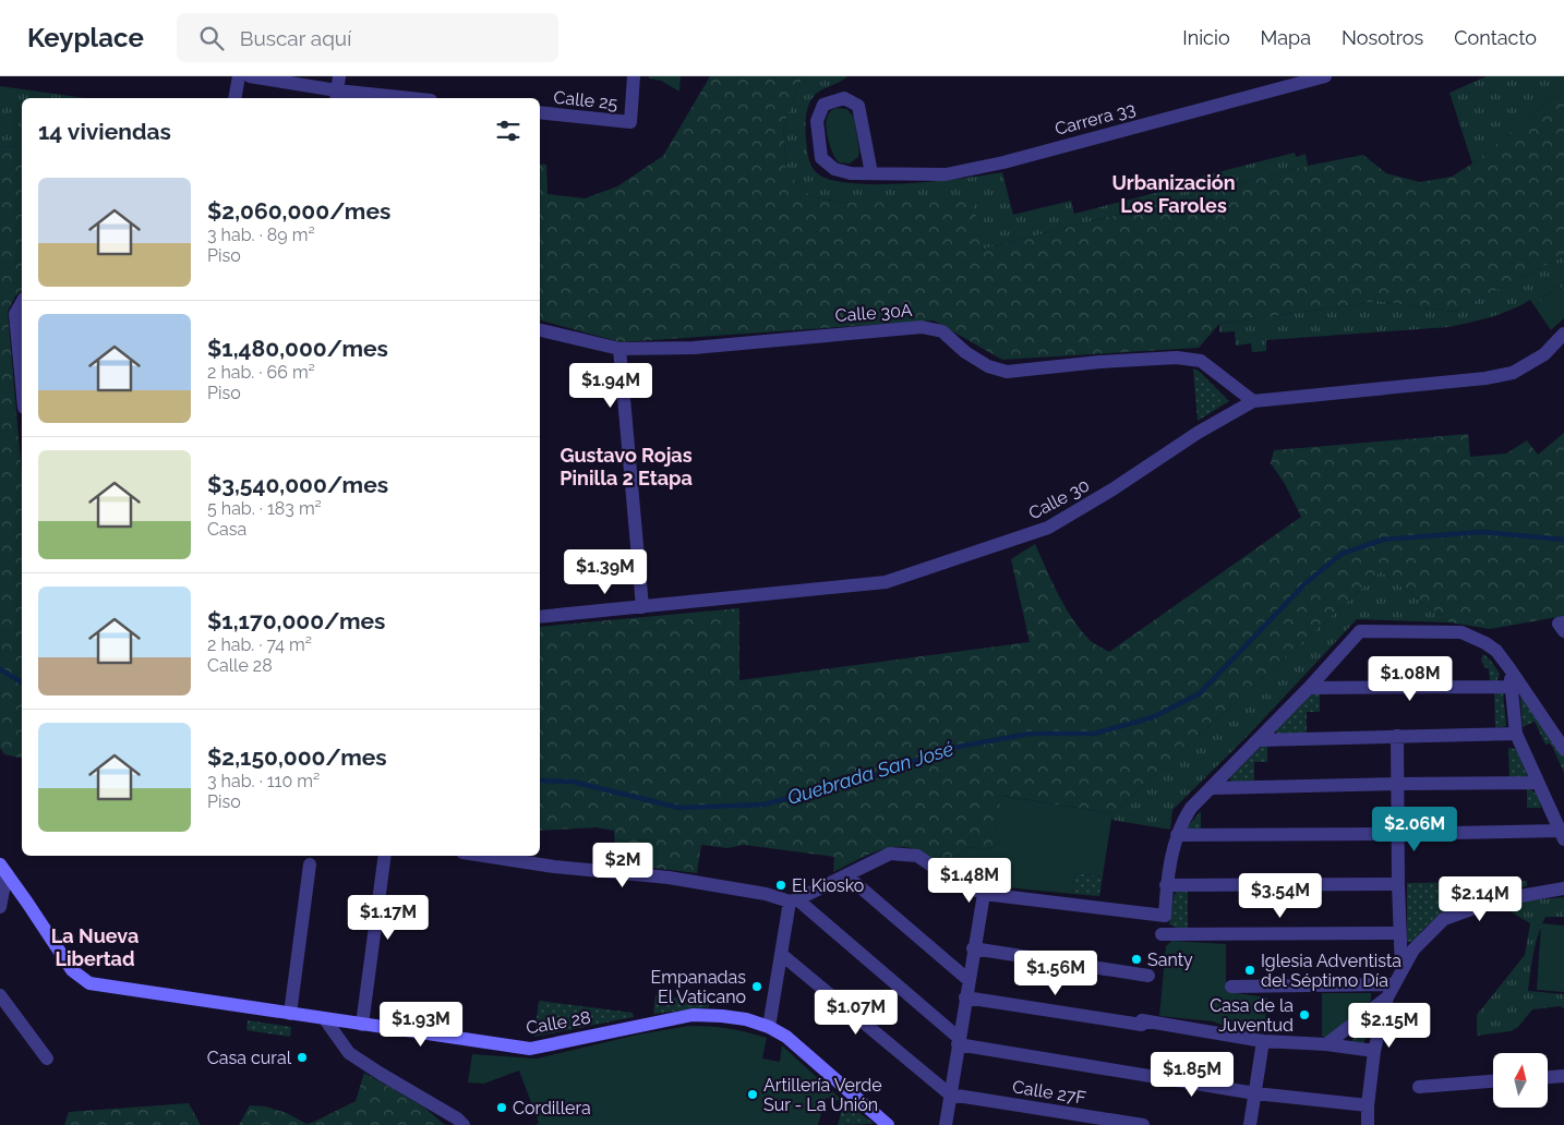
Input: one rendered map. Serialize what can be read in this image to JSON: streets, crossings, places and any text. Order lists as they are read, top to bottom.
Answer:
{
  "streets": {
    "street": [
      "Calle 25",
      "Carrera 33",
      "Calle 30A",
      "Calle 30",
      "Calle 28",
      "Calle 27F"
    ]
  },
  "crossings": [
    ["Calle 30A", "Calle 30"]
  ],
  "districts": ["Urbanización Los Faroles", "Gustavo Rojas Pinilla 2 Etapa", "La Nueva Libertad"],
  "water": ["Quebrada San José"],
  "places": [
    "El Kiosko",
    "Santy",
    "Iglesia Adventista del Séptimo Día",
    "Empanadas El Vaticano",
    "Casa de la Juventud",
    "Casa cural",
    "Artillería Verde Sur - La Unión",
    "Cordillera"
  ],
  "north": "top",
  "page": {
    "header": "Keyplace",
    "search": "Buscar aquí",
    "nav": [
      "Inicio",
      "Mapa",
      "Nosotros",
      "Contacto"
    ],
    "heading": "14 viviendas",
    "list": [
      {
        "name": "$2,060,000/mes",
        "note": "3 hab. · 89 m² · Piso"
      },
      {
        "name": "$1,480,000/mes",
        "note": "2 hab. · 66 m² · Piso"
      },
      {
        "name": "$3,540,000/mes",
        "note": "5 hab. · 183 m² · Casa"
      },
      {
        "name": "$1,170,000/mes",
        "note": "2 hab. · 74 m² · Calle 28"
      },
      {
        "name": "$2,150,000/mes",
        "note": "3 hab. · 110 m² · Piso"
      }
    ],
    "price": [
      "$1.94M",
      "$1.39M",
      "$1.08M",
      "$2.06M",
      "$2M",
      "$1.48M",
      "$3.54M",
      "$2.14M",
      "$1.17M",
      "$1.56M",
      "$1.07M",
      "$1.93M",
      "$2.15M",
      "$1.85M"
    ]
  }
}
